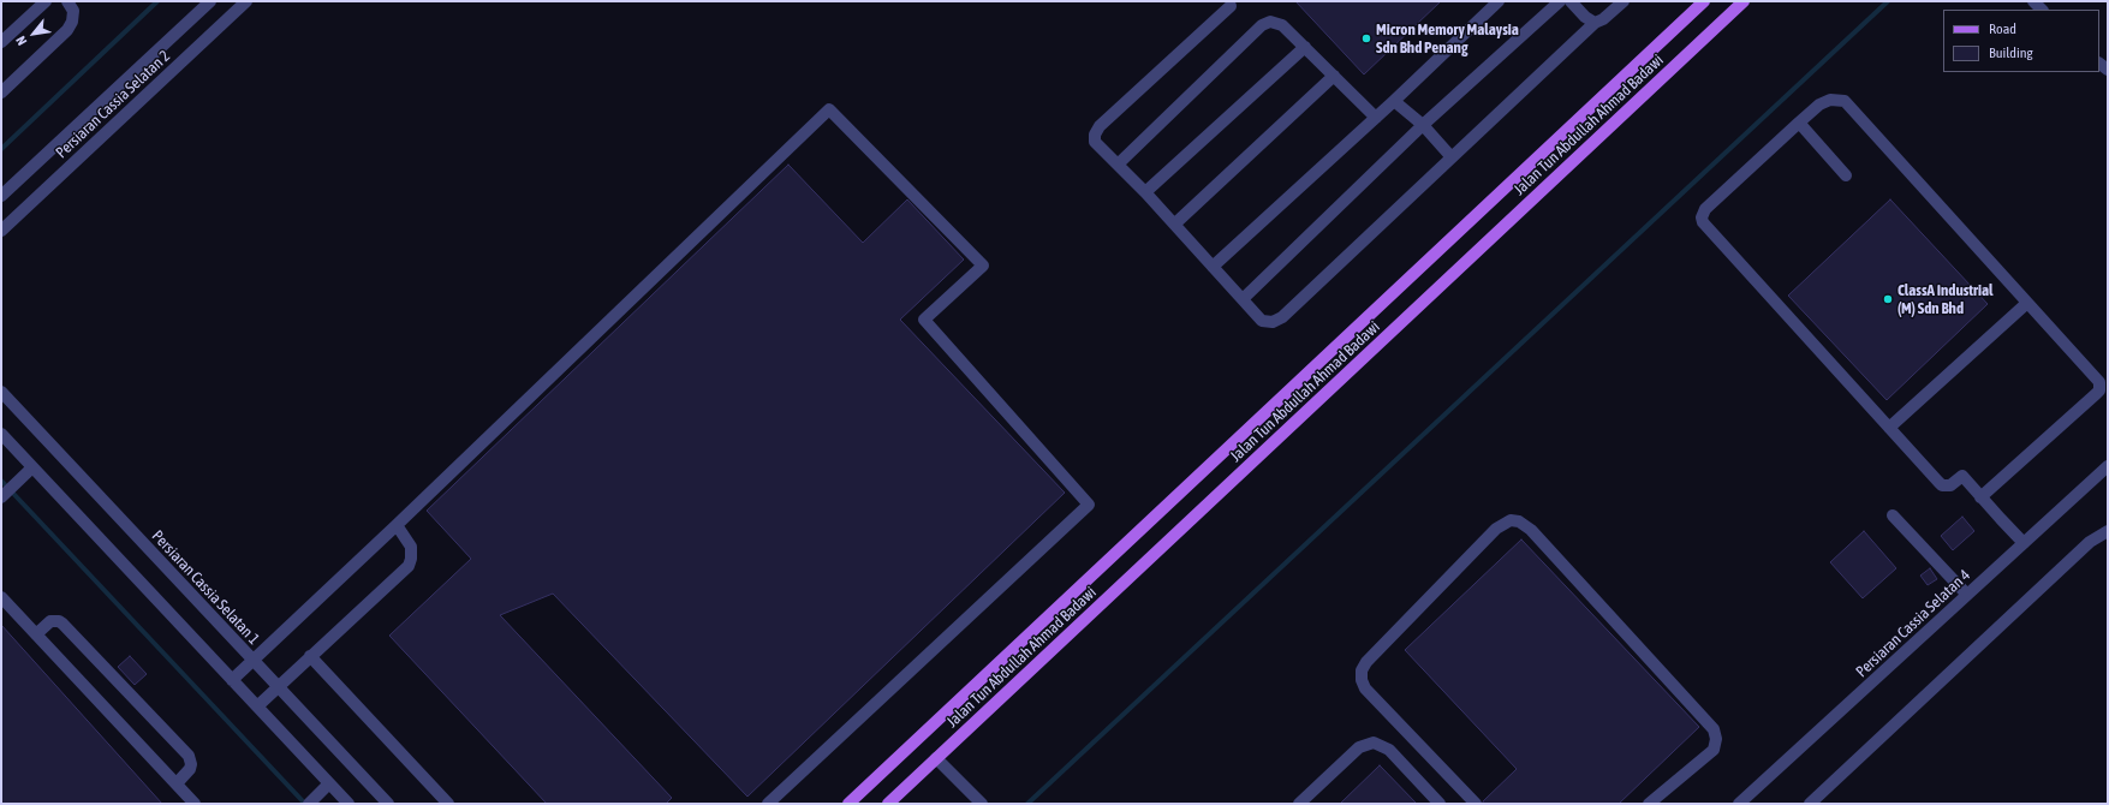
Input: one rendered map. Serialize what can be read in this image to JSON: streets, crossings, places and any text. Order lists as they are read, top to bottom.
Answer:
{
  "streets": {
    "main road": ["Jalan Tun Abdullah Ahmad Badawi"],
    "street": ["Persiaran Cassia Selatan 2", "Persiaran Cassia Selatan 1", "Persiaran Cassia Selatan 4"]
  },
  "places": ["Micron Memory Malaysia Sdn Bhd Penang", "ClassA Industrial (M) Sdn Bhd"],
  "legend": ["Road", "Building"],
  "north": "bottom left"
}
